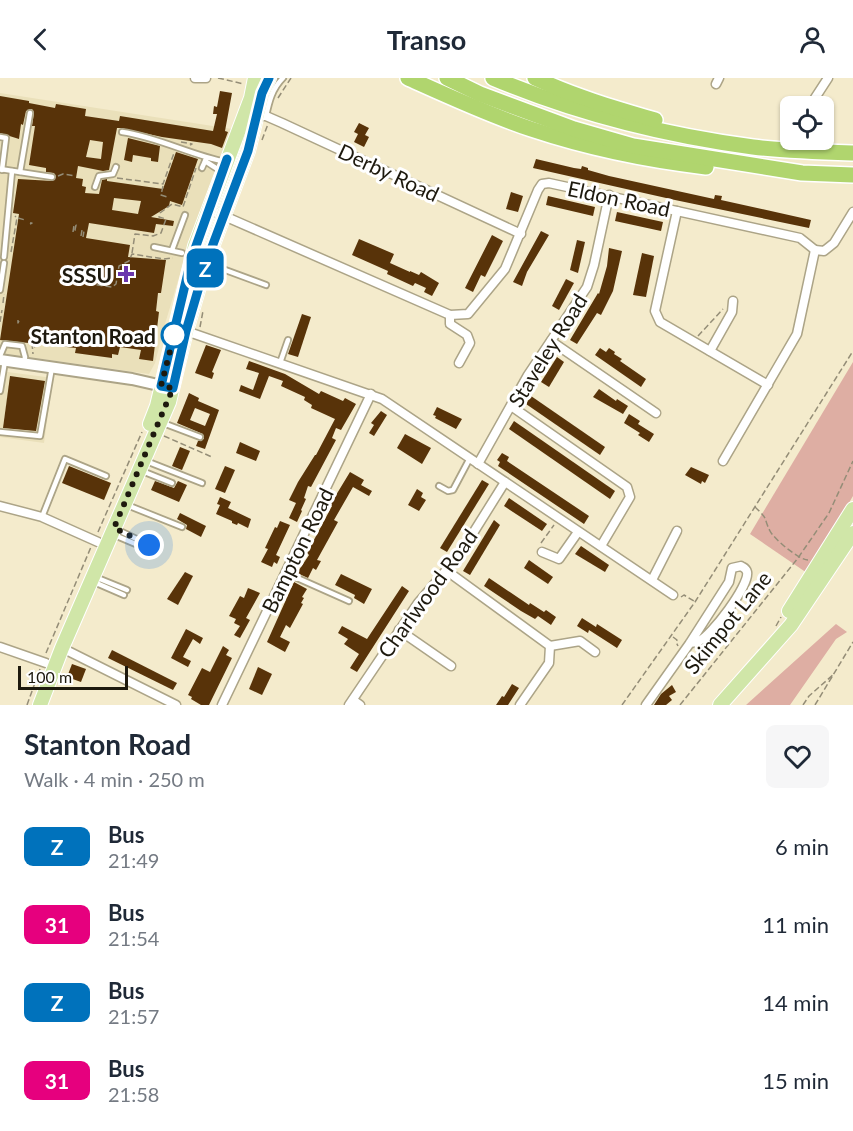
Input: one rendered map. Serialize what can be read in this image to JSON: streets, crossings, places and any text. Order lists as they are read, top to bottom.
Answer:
{
  "streets": {
    "street": [
      "Derby Road",
      "Eldon Road",
      "Staveley Road",
      "Bampton Road",
      "Charlwood Road"
    ],
    "path": ["Skimpot Lane"]
  },
  "crossings": [
    ["Derby Road", "Eldon Road"],
    ["Eldon Road", "Staveley Road"]
  ],
  "places": {
    "health": ["SSSU"],
    "other": ["Stanton Road"]
  },
  "lines": ["bus line Z"],
  "scale_bar": "100 m",
  "page": {
    "header": "Transo",
    "on_map": "Z",
    "scale": "100 m",
    "heading": ["Stanton Road", "Walk · 4 min · 250 m"],
    "list": [
      {
        "mark": "Z",
        "name": "Bus",
        "note": "21:49",
        "value": "6 min"
      },
      {
        "mark": "31",
        "name": "Bus",
        "note": "21:54",
        "value": "11 min"
      },
      {
        "mark": "Z",
        "name": "Bus",
        "note": "21:57",
        "value": "14 min"
      },
      {
        "mark": "31",
        "name": "Bus",
        "note": "21:58",
        "value": "15 min"
      }
    ]
  }
}
